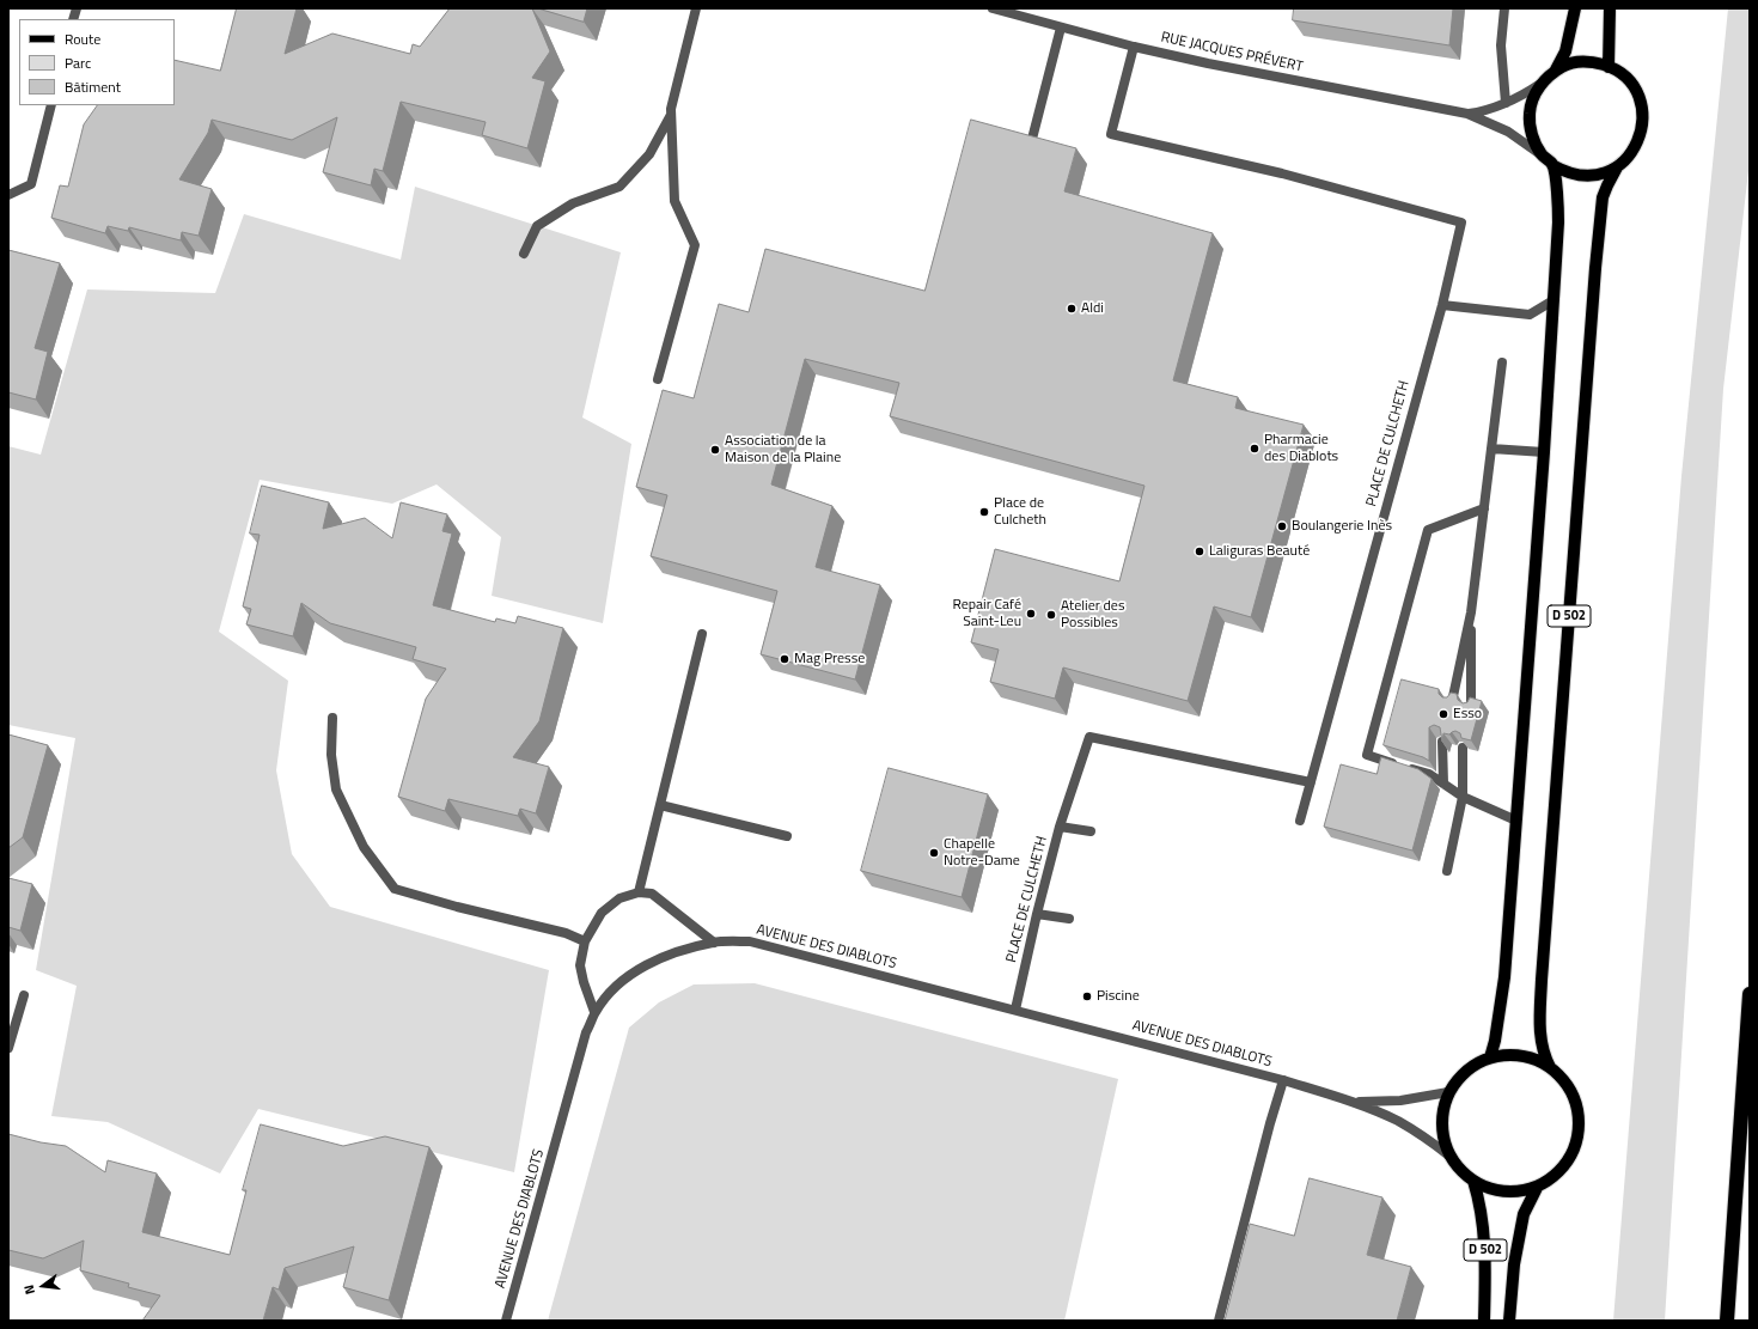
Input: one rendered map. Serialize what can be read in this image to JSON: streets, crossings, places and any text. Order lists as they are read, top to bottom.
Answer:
{
  "streets": {
    "main road": ["D 502"],
    "street": ["RUE JACQUES PRÉVERT", "PLACE DE CULCHETH", "AVENUE DES DIABLOTS"]
  },
  "crossings": [
    ["RUE JACQUES PRÉVERT", "PLACE DE CULCHETH"],
    ["RUE JACQUES PRÉVERT", "D 502"],
    ["PLACE DE CULCHETH", "AVENUE DES DIABLOTS"],
    ["D 502", "AVENUE DES DIABLOTS"]
  ],
  "places": [
    "Aldi",
    "Pharmacie des Diablots",
    "Association de la Maison de la Plaine",
    "Place de Culcheth",
    "Boulangerie Inès",
    "Laliguras Beauté",
    "Repair Café Saint-Leu",
    "Atelier des Possibles",
    "Mag Presse",
    "Esso",
    "Chapelle Notre-Dame",
    "Piscine"
  ],
  "legend": ["Route", "Parc", "Bâtiment"],
  "north": "left"
}
